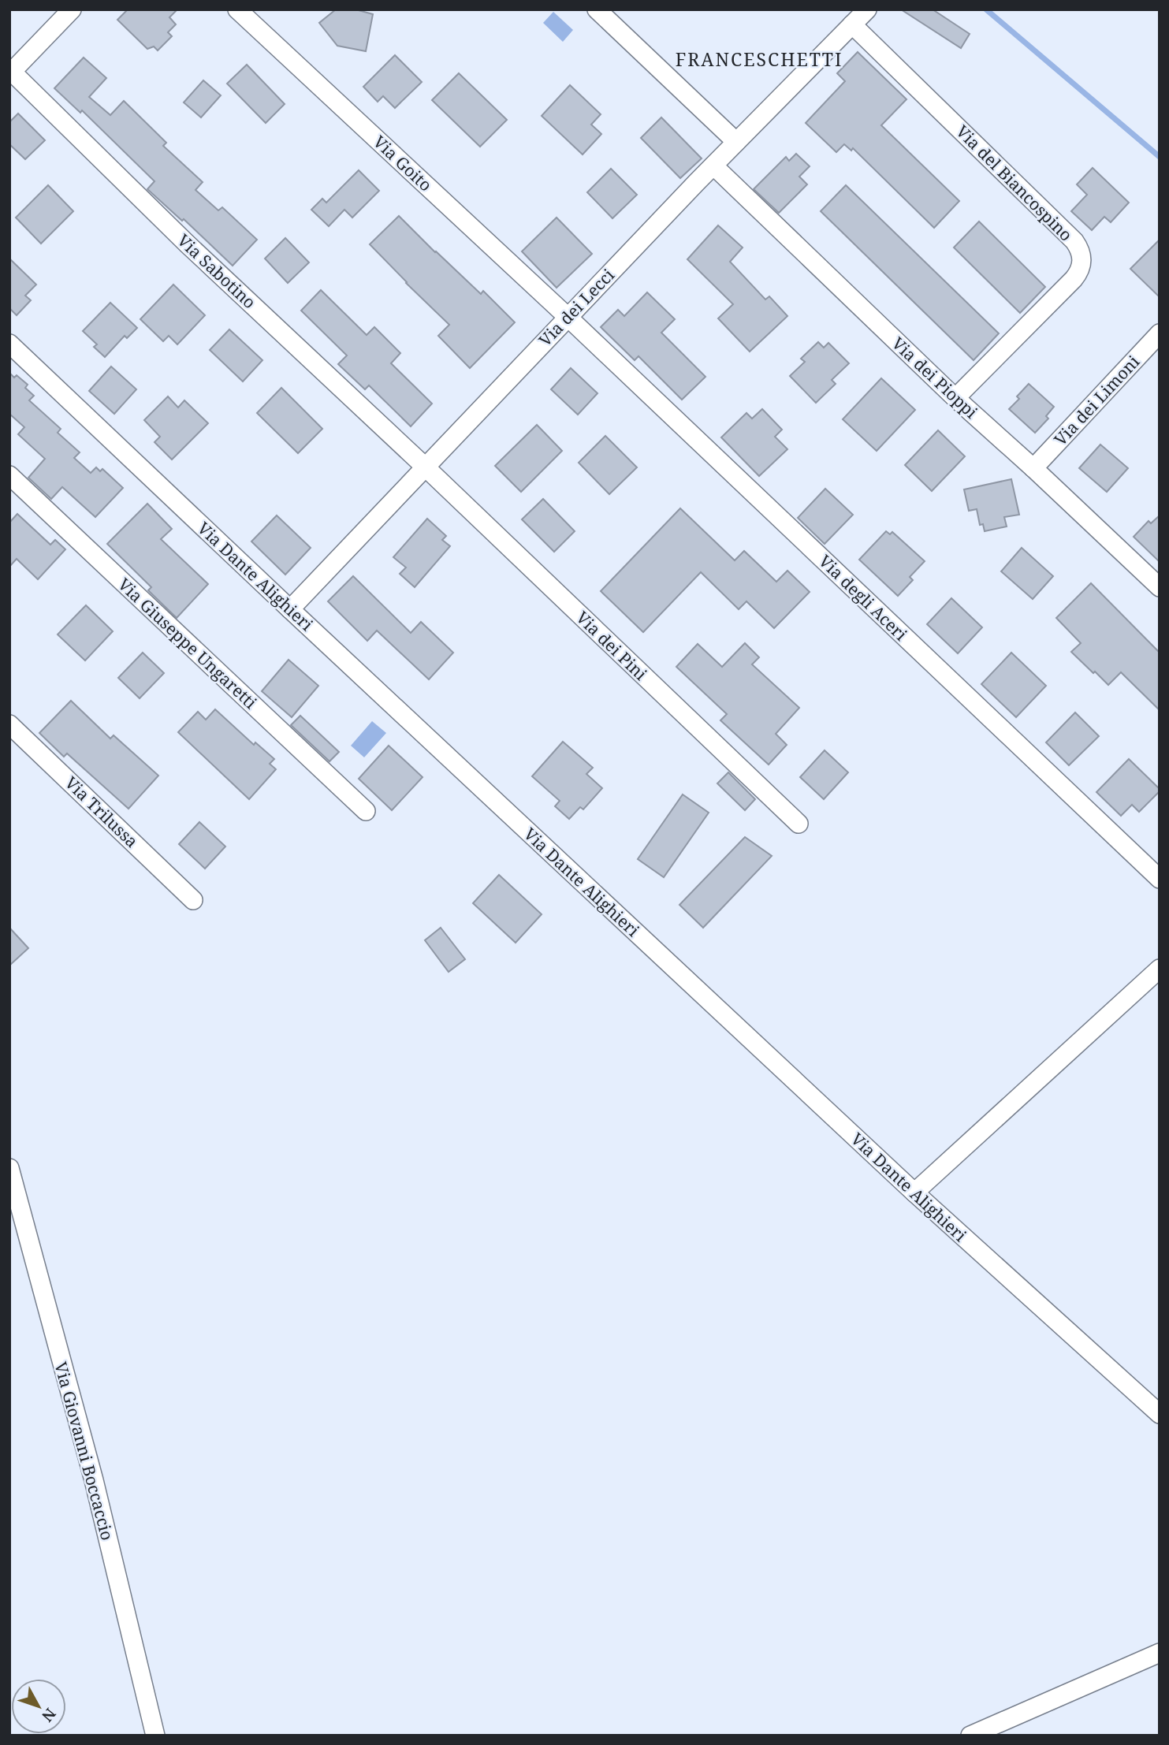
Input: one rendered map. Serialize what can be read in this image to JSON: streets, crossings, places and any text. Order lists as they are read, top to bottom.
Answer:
{
  "streets": {
    "street": [
      "Via Goito",
      "Via del Biancospino",
      "Via Sabotino",
      "Via dei Lecci",
      "Via dei Pioppi",
      "Via dei Limoni",
      "Via Dante Alighieri",
      "Via degli Aceri",
      "Via Giuseppe Ungaretti",
      "Via dei Pini",
      "Via Trilussa",
      "Via Giovanni Boccaccio"
    ]
  },
  "crossings": [
    ["Via Goito", "Via dei Lecci"],
    ["Via Goito", "Via degli Aceri"],
    ["Via del Biancospino", "Via dei Lecci"],
    ["Via del Biancospino", "Via dei Pioppi"],
    ["Via Sabotino", "Via dei Lecci"],
    ["Via Sabotino", "Via dei Pini"],
    ["Via dei Lecci", "Via dei Pioppi"],
    ["Via dei Lecci", "Via Dante Alighieri"],
    ["Via dei Lecci", "Via degli Aceri"],
    ["Via dei Lecci", "Via dei Pini"],
    ["Via dei Pioppi", "Via dei Limoni"]
  ],
  "districts": ["FRANCESCHETTI"],
  "north": "bottom right"
}
